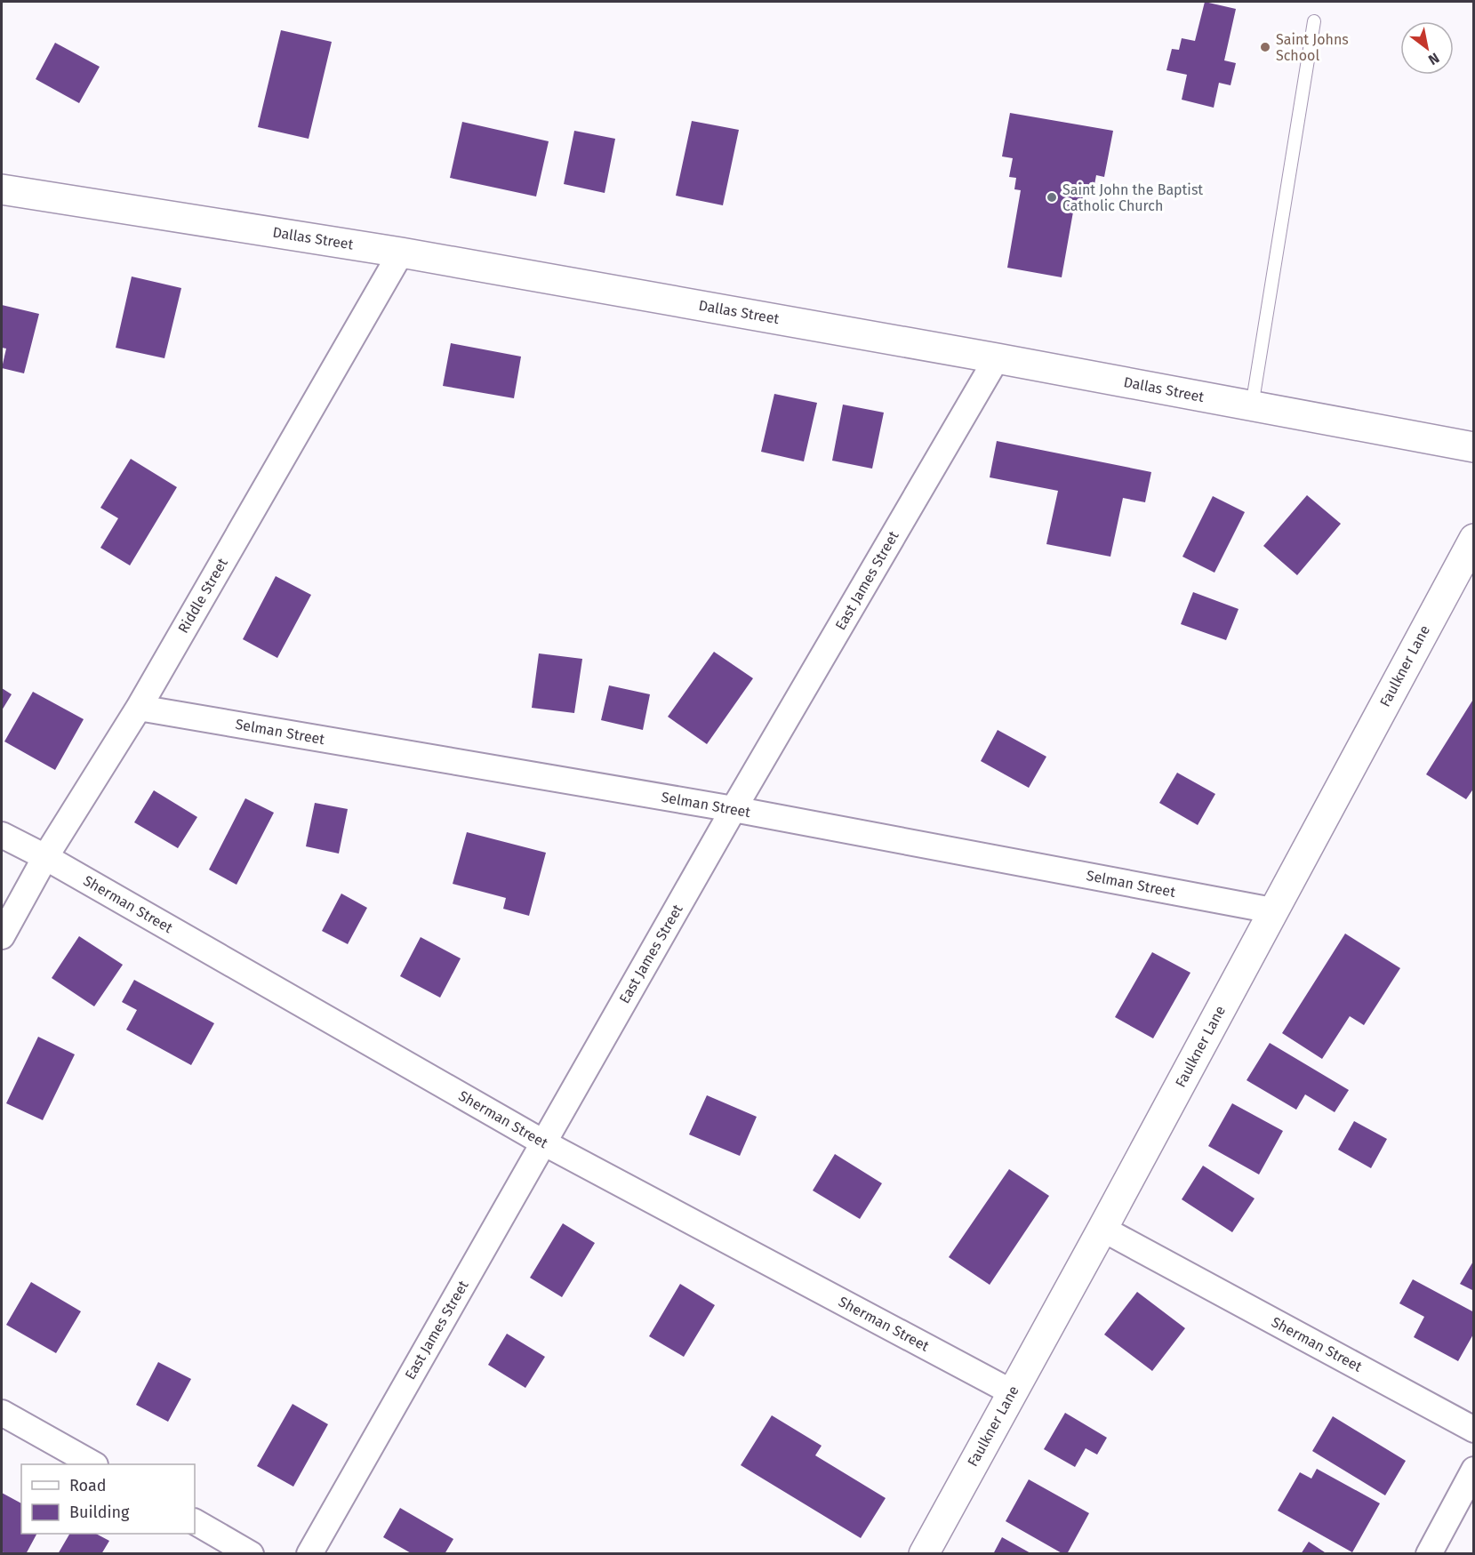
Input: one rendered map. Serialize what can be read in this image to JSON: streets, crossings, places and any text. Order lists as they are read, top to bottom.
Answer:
{
  "streets": {
    "street": [
      "Dallas Street",
      "East James Street",
      "Riddle Street",
      "Faulkner Lane",
      "Selman Street",
      "Sherman Street"
    ]
  },
  "crossings": [
    ["Dallas Street", "East James Street"],
    ["Dallas Street", "Riddle Street"],
    ["East James Street", "Selman Street"],
    ["East James Street", "Sherman Street"],
    ["Riddle Street", "Selman Street"],
    ["Riddle Street", "Sherman Street"],
    ["Faulkner Lane", "Selman Street"],
    ["Faulkner Lane", "Sherman Street"]
  ],
  "places": ["Saint Johns School", "Saint John the Baptist Catholic Church"],
  "legend": ["Road", "Building"],
  "north": "bottom right"
}
